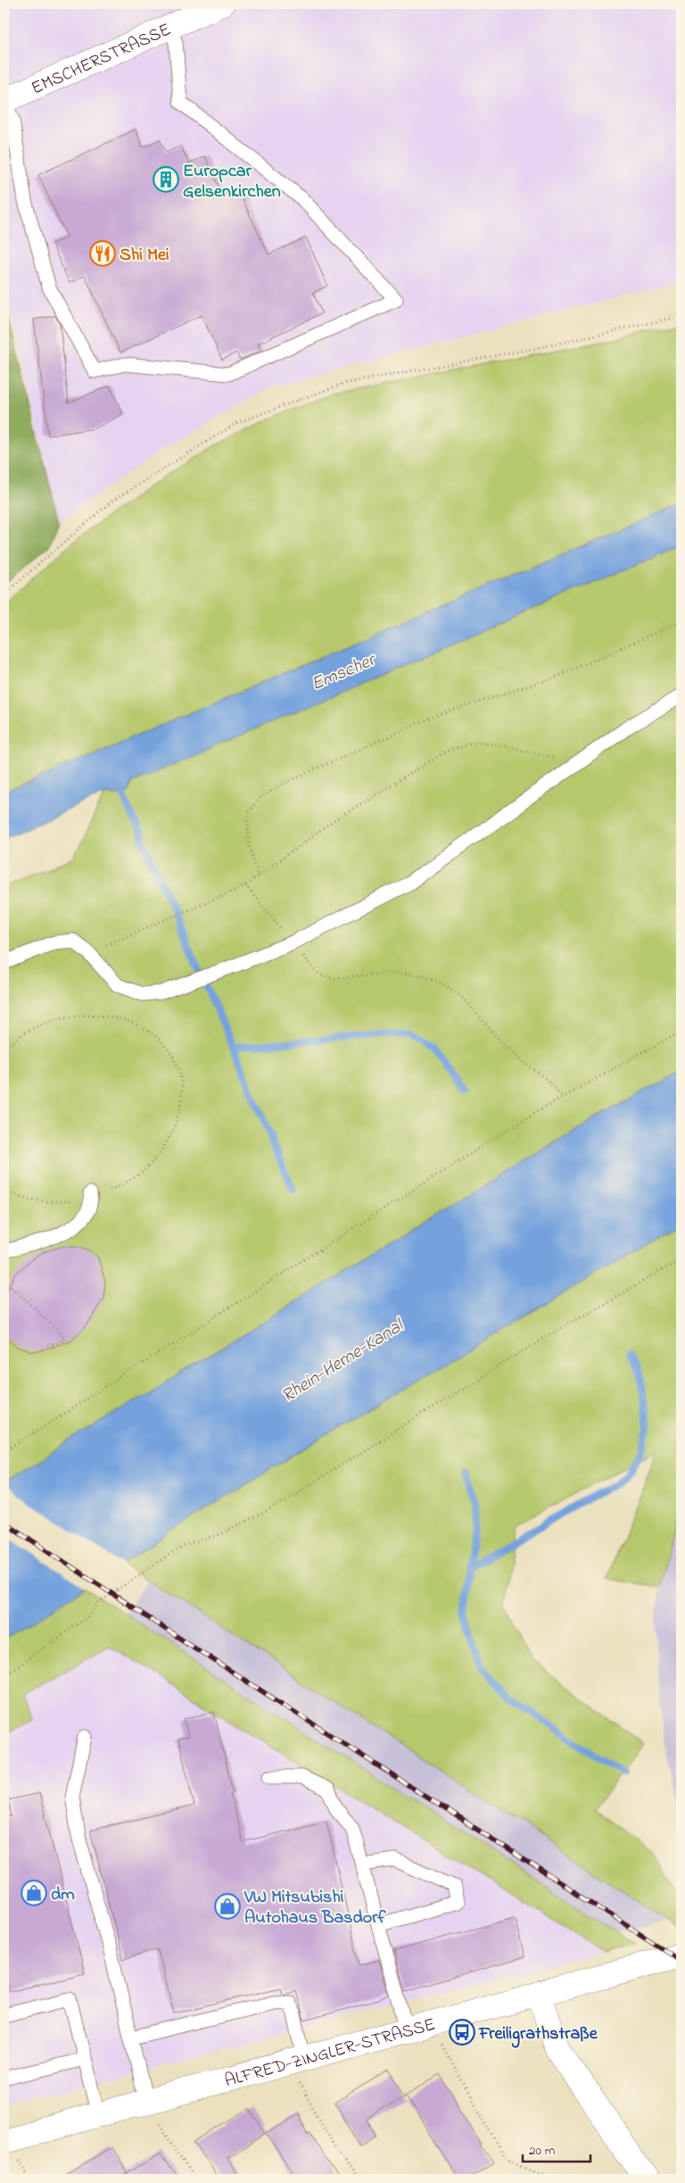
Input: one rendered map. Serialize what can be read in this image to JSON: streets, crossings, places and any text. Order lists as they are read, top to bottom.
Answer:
{
  "streets": {
    "street": ["EMSCHERSTRASSE", "ALFRED-ZINGLER-STRASSE"]
  },
  "water": ["Emscher", "Rhein-Herne-Kanal"],
  "places": {
    "building": ["Europcar Gelsenkirchen"],
    "restaurant": ["Shi Mei"],
    "shop": ["dm", "VW Mitsubishi Autohaus Basdorf"],
    "bus stop": ["Freiligrathstraße"]
  },
  "scale_bar": "20 m"
}
